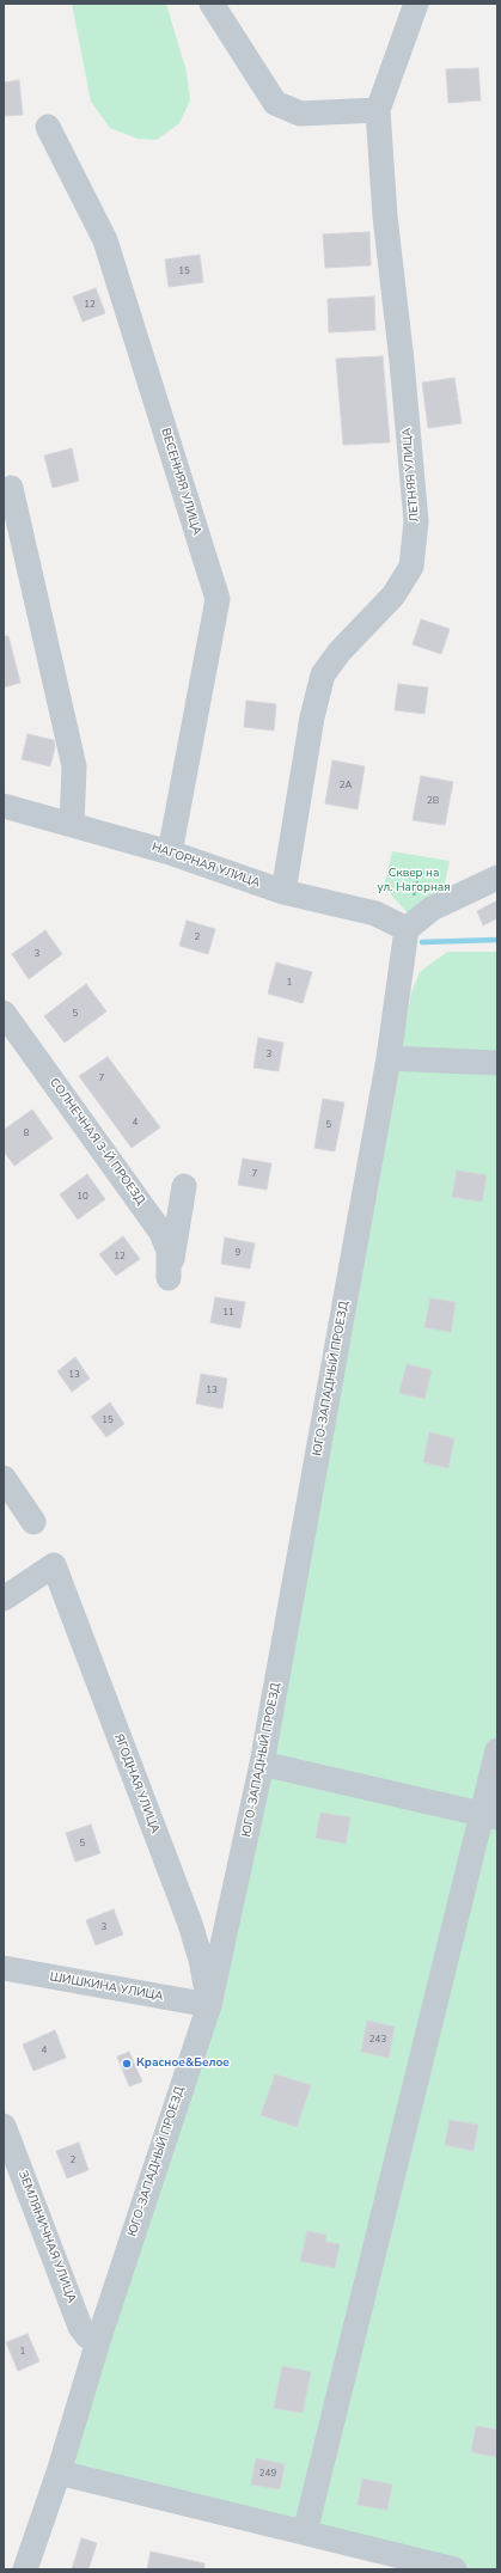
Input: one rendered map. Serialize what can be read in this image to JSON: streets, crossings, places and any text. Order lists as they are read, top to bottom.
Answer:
{
  "streets": {
    "street": [
      "ЛЕТНЯЯ УЛИЦА",
      "ВЕСЕННЯЯ УЛИЦА",
      "НАГОРНАЯ УЛИЦА",
      "СОЛНЕЧНАЯ 3-Й ПРОЕЗД",
      "ЮГО-ЗАПАДНЫЙ ПРОЕЗД",
      "ЯГОДНАЯ УЛИЦА",
      "ШИШКИНА УЛИЦА",
      "ЗЕМЛЯНИЧНАЯ УЛИЦА"
    ]
  },
  "crossings": [
    ["ЛЕТНЯЯ УЛИЦА", "НАГОРНАЯ УЛИЦА"],
    ["ВЕСЕННЯЯ УЛИЦА", "НАГОРНАЯ УЛИЦА"],
    ["НАГОРНАЯ УЛИЦА", "ЮГО-ЗАПАДНЫЙ ПРОЕЗД"],
    ["ЮГО-ЗАПАДНЫЙ ПРОЕЗД", "ЯГОДНАЯ УЛИЦА"],
    ["ЮГО-ЗАПАДНЫЙ ПРОЕЗД", "ШИШКИНА УЛИЦА"],
    ["ЮГО-ЗАПАДНЫЙ ПРОЕЗД", "ЗЕМЛЯНИЧНАЯ УЛИЦА"],
    ["ЯГОДНАЯ УЛИЦА", "ШИШКИНА УЛИЦА"]
  ],
  "parks": ["Сквер на ул. Нагорная"],
  "places": ["Красное&Белое"],
  "house_numbers": [
    "15",
    "12",
    "2А",
    "2В",
    "2",
    "3",
    "1",
    "5",
    "3",
    "7",
    "4",
    "5",
    "8",
    "7",
    "10",
    "9",
    "12",
    "11",
    "13",
    "13",
    "15",
    "5",
    "3",
    "243",
    "4",
    "2",
    "1",
    "249"
  ]
}
